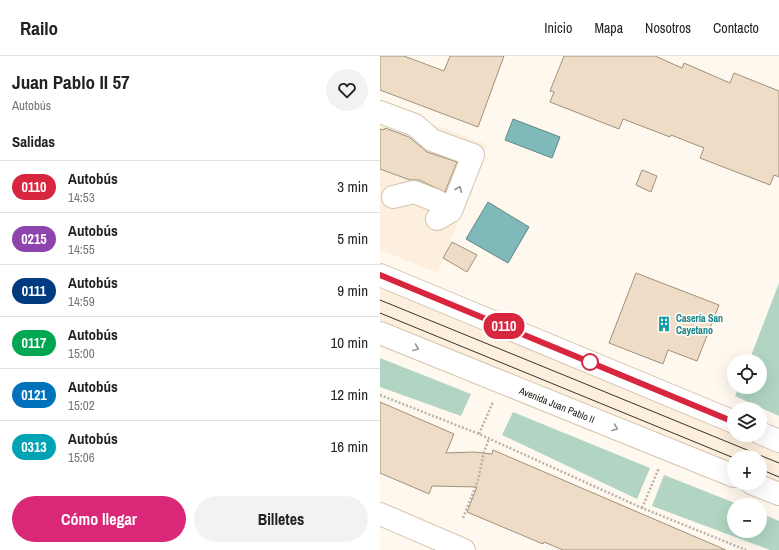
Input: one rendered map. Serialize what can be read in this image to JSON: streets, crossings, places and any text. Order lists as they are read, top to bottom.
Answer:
{
  "streets": {
    "main road": ["Avenida Juan Pablo II"]
  },
  "places": {
    "building": ["Casería San Cayetano"]
  },
  "lines": ["bus line 0110"],
  "page": {
    "header": "Railo",
    "nav": [
      "Inicio",
      "Mapa",
      "Nosotros",
      "Contacto"
    ],
    "heading": [
      ["Juan Pablo II 57", "Autobús"],
      "Salidas"
    ],
    "on_map": "0110",
    "list": [
      {
        "mark": "0110",
        "name": "Autobús",
        "note": "14:53",
        "value": "3 min"
      },
      {
        "mark": "0215",
        "name": "Autobús",
        "note": "14:55",
        "value": "5 min"
      },
      {
        "mark": "0111",
        "name": "Autobús",
        "note": "14:59",
        "value": "9 min"
      },
      {
        "mark": "0117",
        "name": "Autobús",
        "note": "15:00",
        "value": "10 min"
      },
      {
        "mark": "0121",
        "name": "Autobús",
        "note": "15:02",
        "value": "12 min"
      },
      {
        "mark": "0313",
        "name": "Autobús",
        "note": "15:06",
        "value": "16 min"
      }
    ],
    "map_buttons": ["+", "−"],
    "buttons": ["Cómo llegar", "Billetes"]
  }
}
